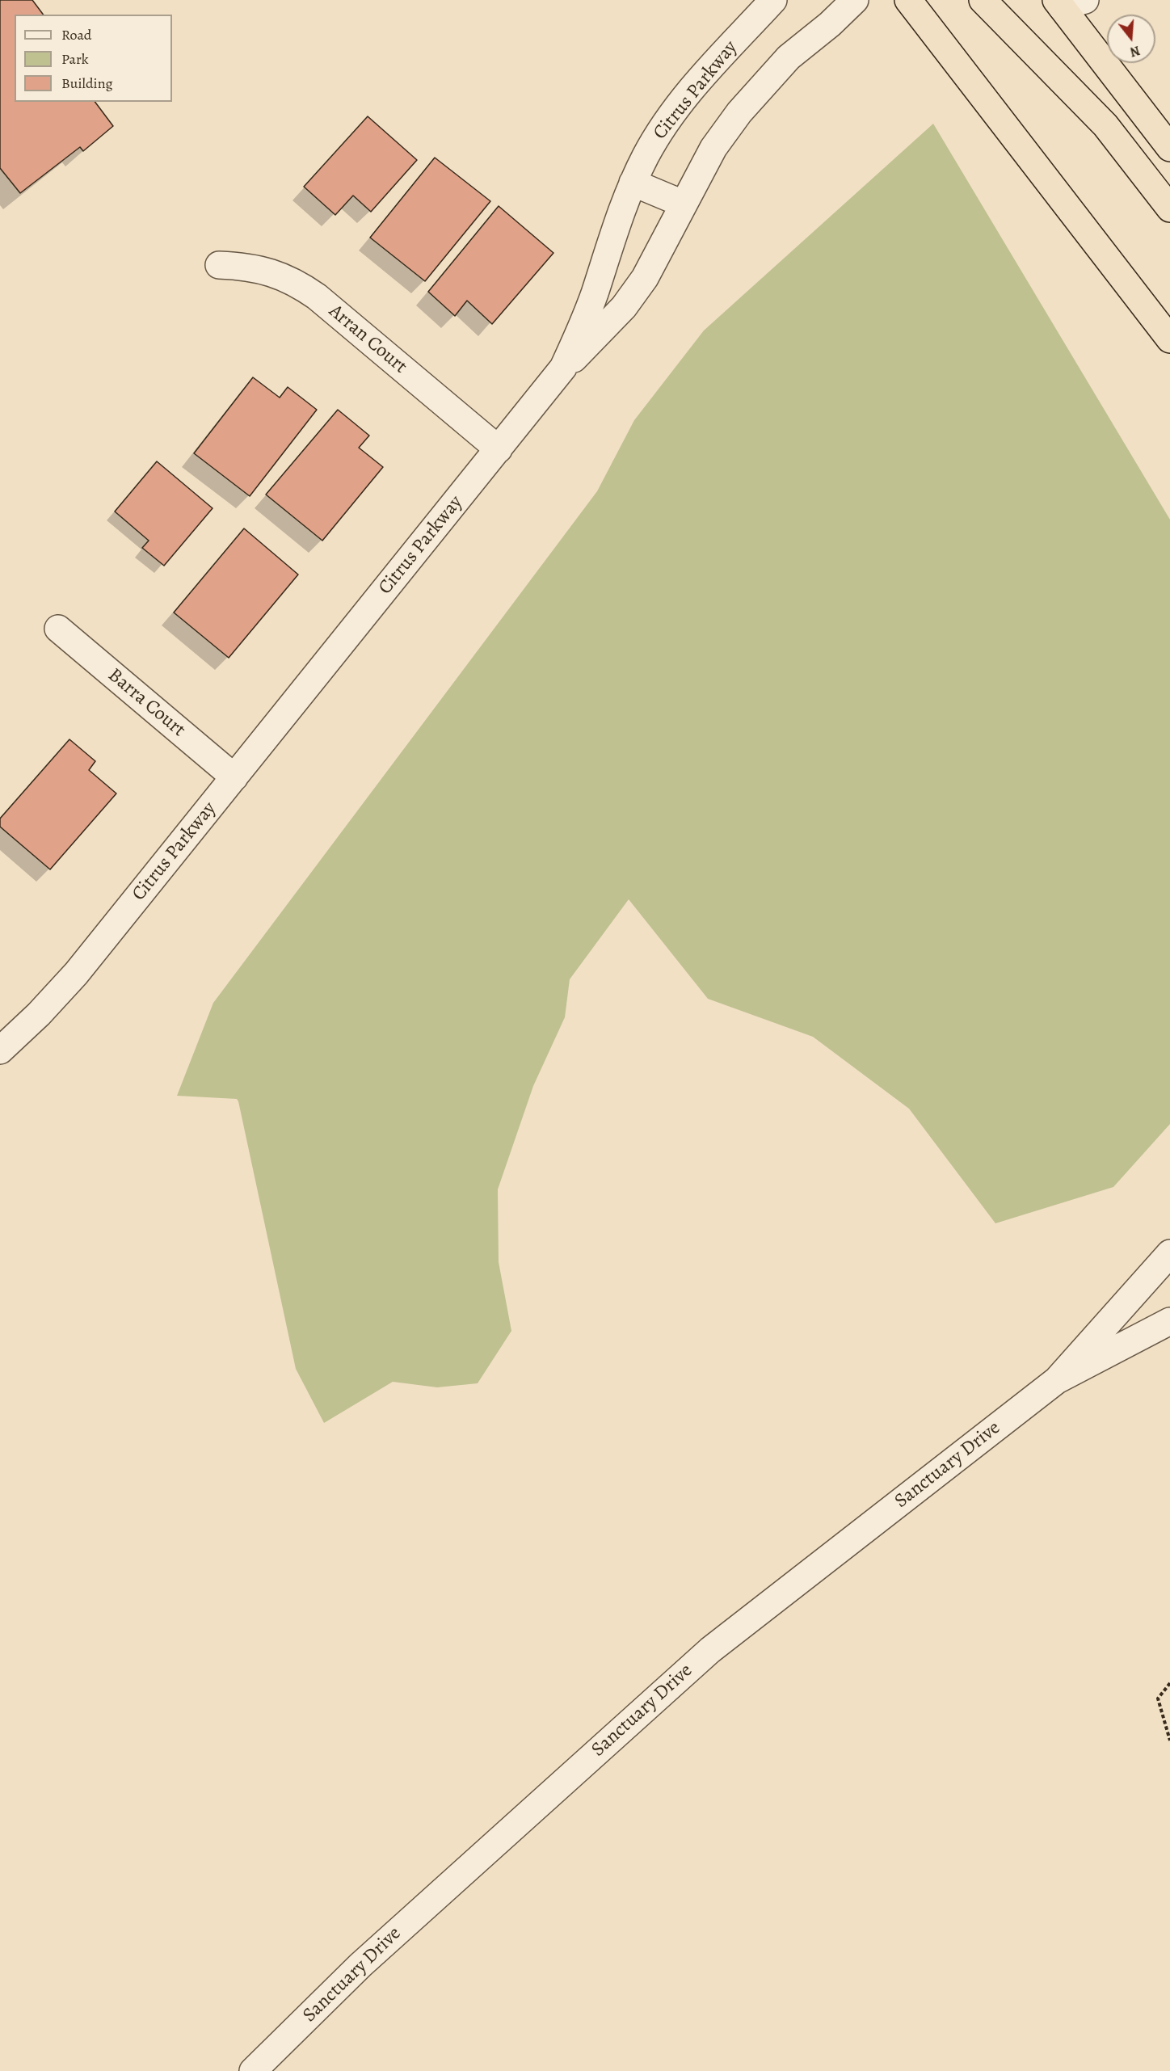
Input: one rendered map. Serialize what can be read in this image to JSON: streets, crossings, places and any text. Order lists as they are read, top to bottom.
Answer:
{
  "streets": {
    "street": [
      "Citrus Parkway",
      "Arran Court",
      "Barra Court",
      "Sanctuary Drive"
    ]
  },
  "crossings": [
    ["Citrus Parkway", "Arran Court"],
    ["Citrus Parkway", "Barra Court"]
  ],
  "legend": ["Road", "Park", "Building"],
  "north": "bottom"
}
